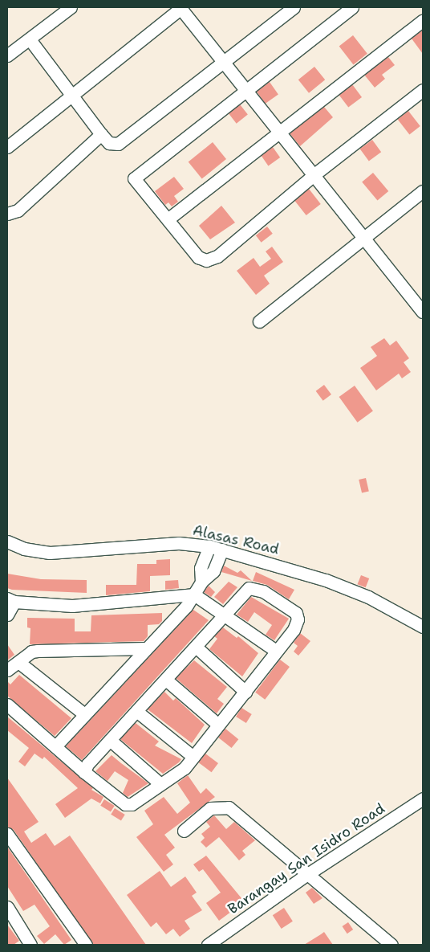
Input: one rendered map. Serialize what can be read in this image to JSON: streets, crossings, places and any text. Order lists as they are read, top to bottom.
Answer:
{
  "streets": {
    "street": ["Alasas Road", "Barangay San Isidro Road"]
  }
}
